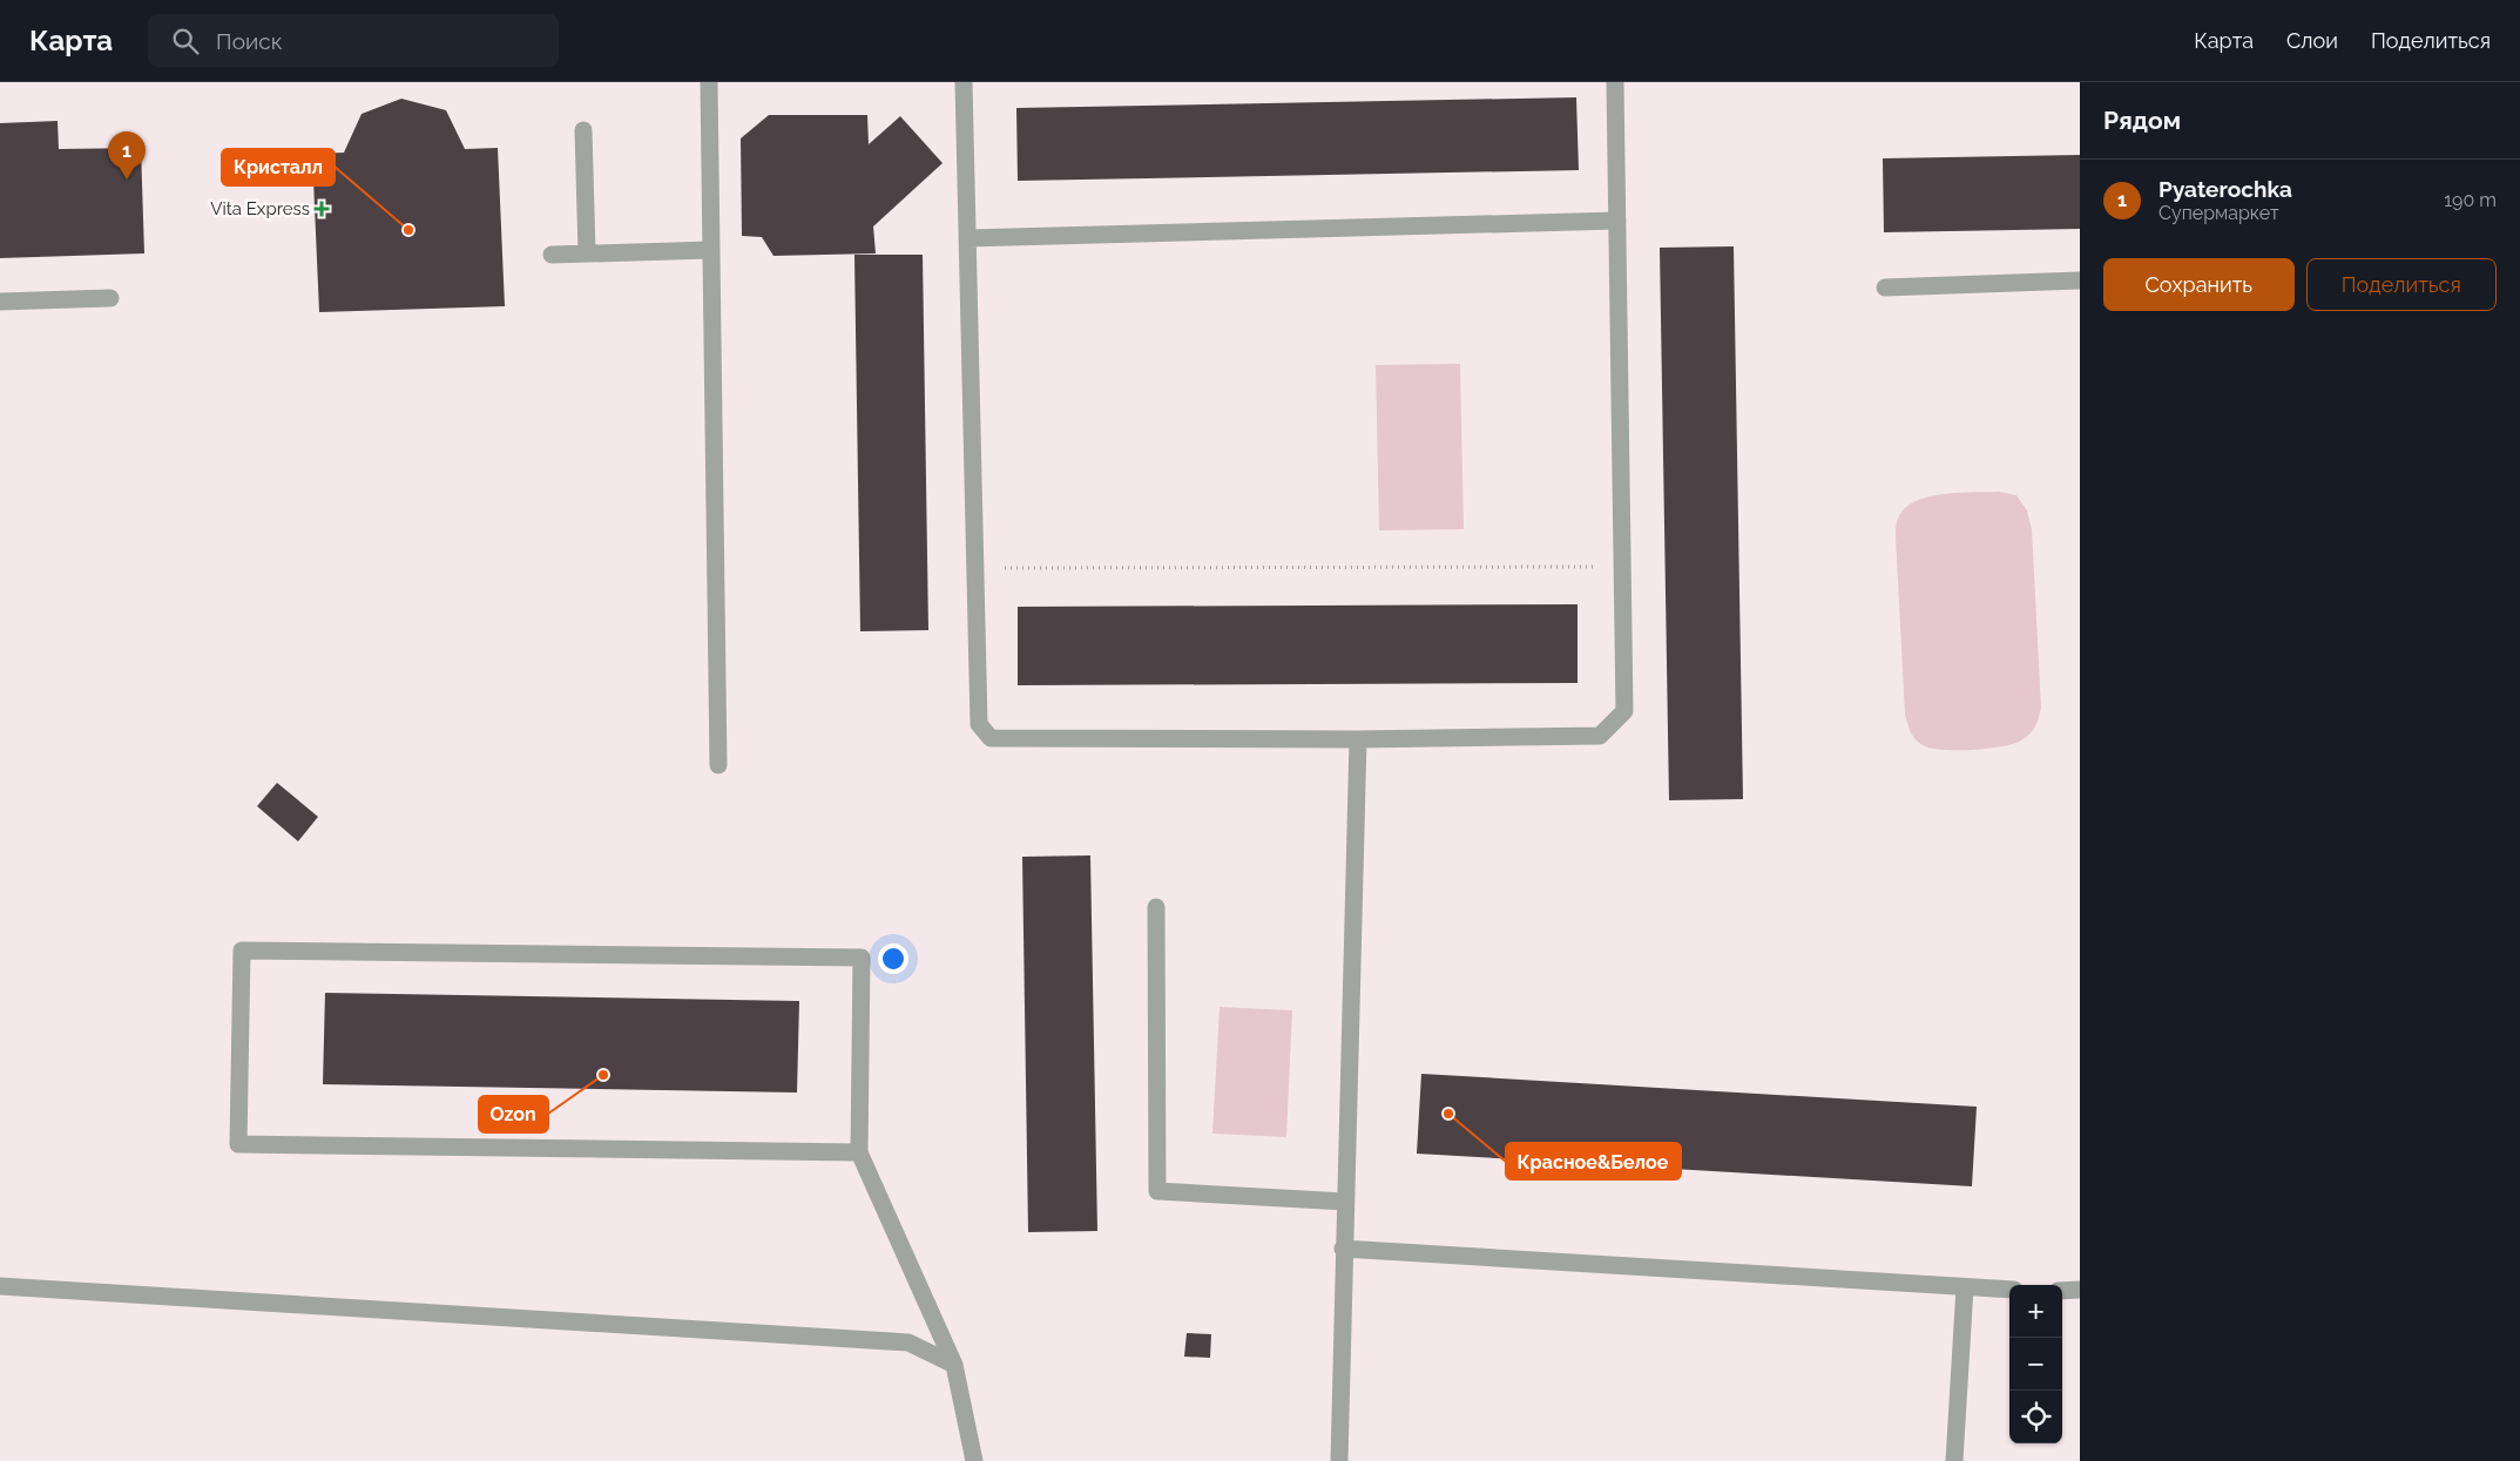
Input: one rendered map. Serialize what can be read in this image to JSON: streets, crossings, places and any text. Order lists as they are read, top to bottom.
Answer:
{
  "places": {
    "health": ["Vita Express"],
    "other": ["Кристалл", "Ozon", "Красное&Белое"]
  },
  "page": {
    "header": "Карта",
    "search": "Поиск",
    "nav": ["Карта", "Слои", "Поделиться"],
    "heading": "Рядом",
    "pins": "1",
    "list": [
      {
        "mark": "1",
        "name": "Pyaterochka",
        "note": "Супермаркет",
        "value": "190 m"
      }
    ],
    "buttons": ["Сохранить", "Поделиться"],
    "map_buttons": ["+", "−"]
  }
}
